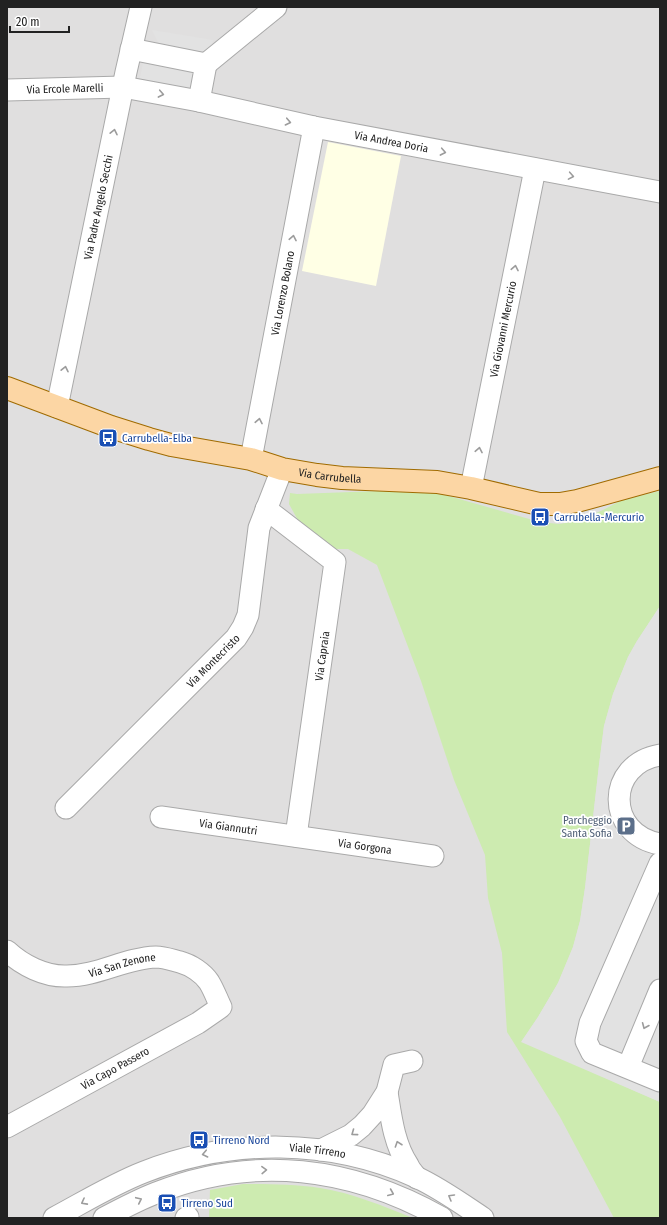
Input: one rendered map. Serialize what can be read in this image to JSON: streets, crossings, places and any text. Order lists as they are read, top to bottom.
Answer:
{
  "streets": {
    "main road": ["Via Carrubella"],
    "street": [
      "Via Ercole Marelli",
      "Via Andrea Doria",
      "Via Padre Angelo Secchi",
      "Via Lorenzo Bolano",
      "Via Giovanni Mercurio",
      "Via Capraia",
      "Via Montecristo",
      "Via Giannutri",
      "Via Gorgona",
      "Via San Zenone",
      "Via Capo Passero",
      "Viale Tirreno"
    ]
  },
  "crossings": [
    ["Via Ercole Marelli", "Via Andrea Doria"],
    ["Via Ercole Marelli", "Via Padre Angelo Secchi"],
    ["Via Andrea Doria", "Via Padre Angelo Secchi"],
    ["Via Andrea Doria", "Via Lorenzo Bolano"],
    ["Via Andrea Doria", "Via Giovanni Mercurio"],
    ["Via Padre Angelo Secchi", "Via Carrubella"],
    ["Via Lorenzo Bolano", "Via Carrubella"],
    ["Via Giovanni Mercurio", "Via Carrubella"],
    ["Via Carrubella", "Via Montecristo"],
    ["Via Capraia", "Via Montecristo"],
    ["Via Capraia", "Via Giannutri"],
    ["Via Capraia", "Via Gorgona"],
    ["Via Giannutri", "Via Gorgona"],
    ["Via San Zenone", "Via Capo Passero"]
  ],
  "one_way": [
    "Via Andrea Doria",
    "Via Padre Angelo Secchi",
    "Via Lorenzo Bolano",
    "Via Giovanni Mercurio"
  ],
  "places": {
    "bus stop": [
      "Carrubella-Elba",
      "Carrubella-Mercurio",
      "Tirreno Nord",
      "Tirreno Sud"
    ],
    "parking": ["Parcheggio Santa Sofia"]
  },
  "scale_bar": "20 m"
}
